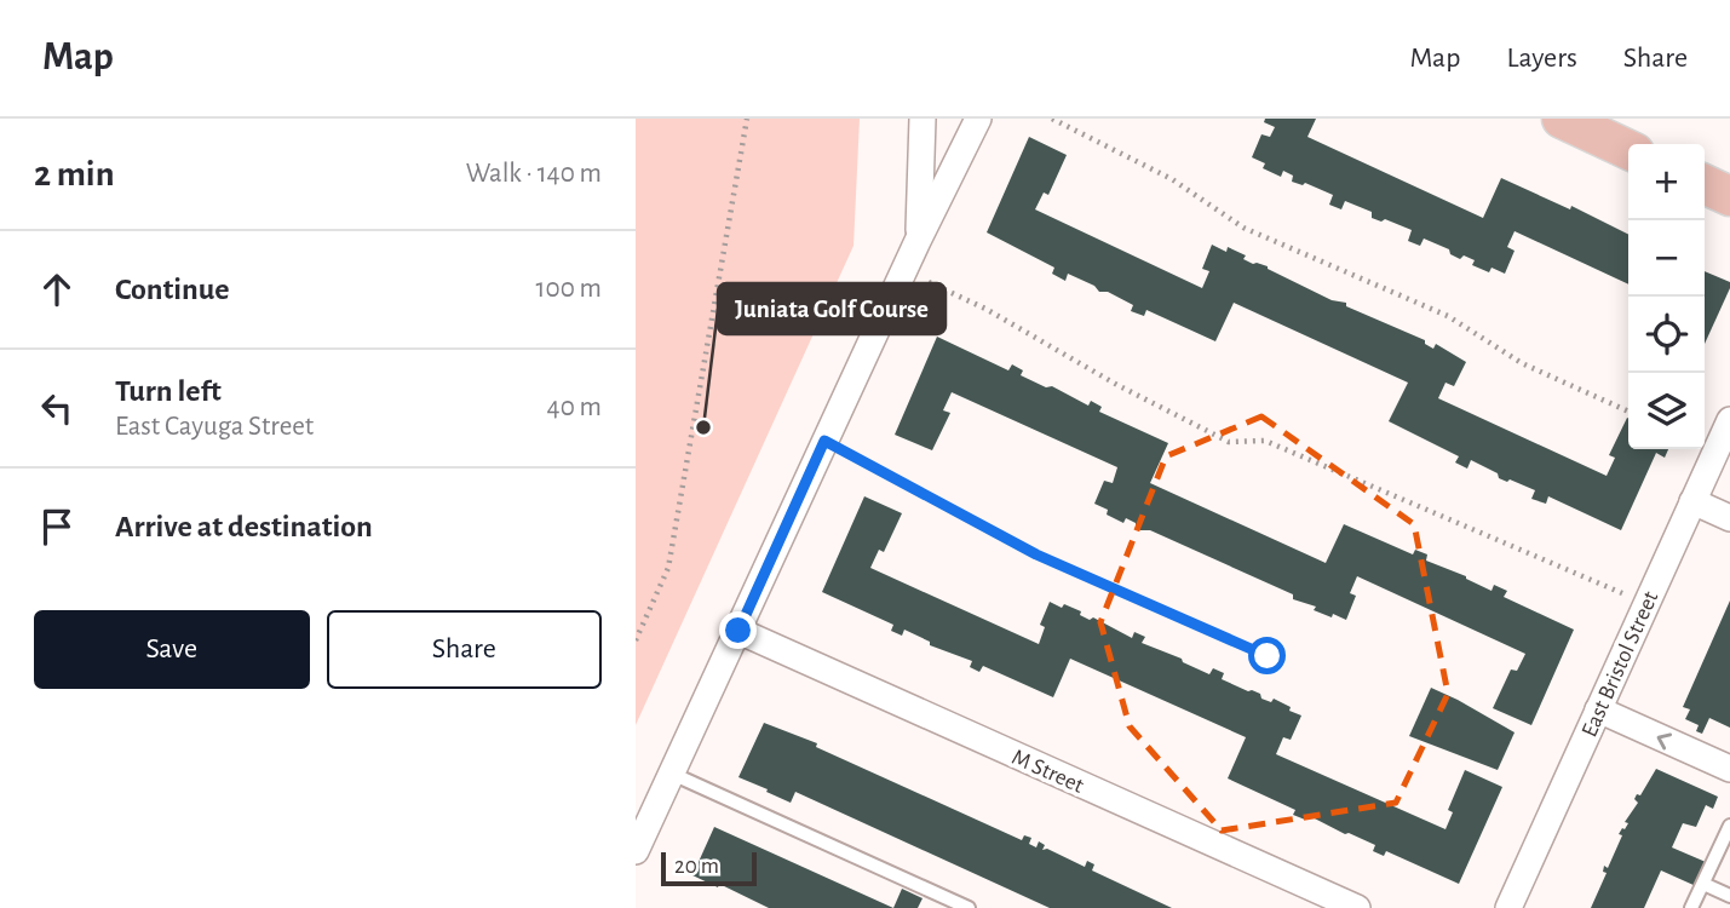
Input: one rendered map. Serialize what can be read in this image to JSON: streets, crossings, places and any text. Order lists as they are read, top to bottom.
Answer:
{
  "streets": {
    "street": ["East Bristol Street", "M Street"]
  },
  "places": ["Juniata Golf Course"],
  "scale_bar": "20 m",
  "page": {
    "header": "Map",
    "nav": ["Map", "Layers", "Share"],
    "heading": ["2 min", "Walk · 140 m"],
    "map_buttons": ["+", "−"],
    "list": [
      ["Continue", "100 m"],
      ["Turn left", "East Cayuga Street", "40 m"],
      "Arrive at destination"
    ],
    "buttons": ["Save", "Share"],
    "scale": "20 m"
  }
}
